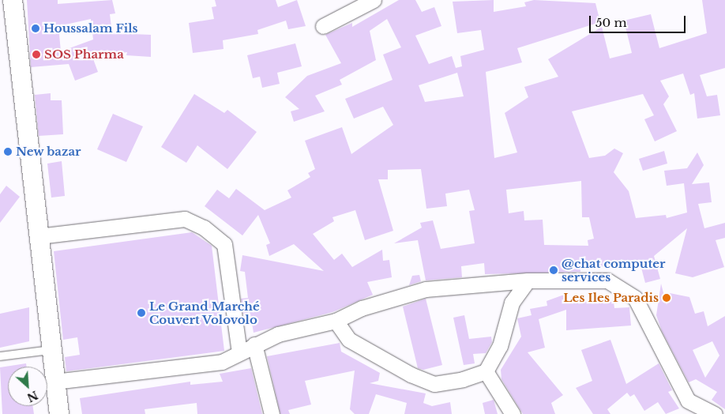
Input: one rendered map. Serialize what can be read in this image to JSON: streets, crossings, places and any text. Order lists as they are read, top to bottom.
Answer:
{
  "places": [
    "Houssalam Fils",
    "SOS Pharma",
    "New bazar",
    "@chat computer services",
    "Les Iles Paradis",
    "Le Grand Marché Couvert Volovolo"
  ],
  "scale_bar": "50 m",
  "north": "bottom right"
}
